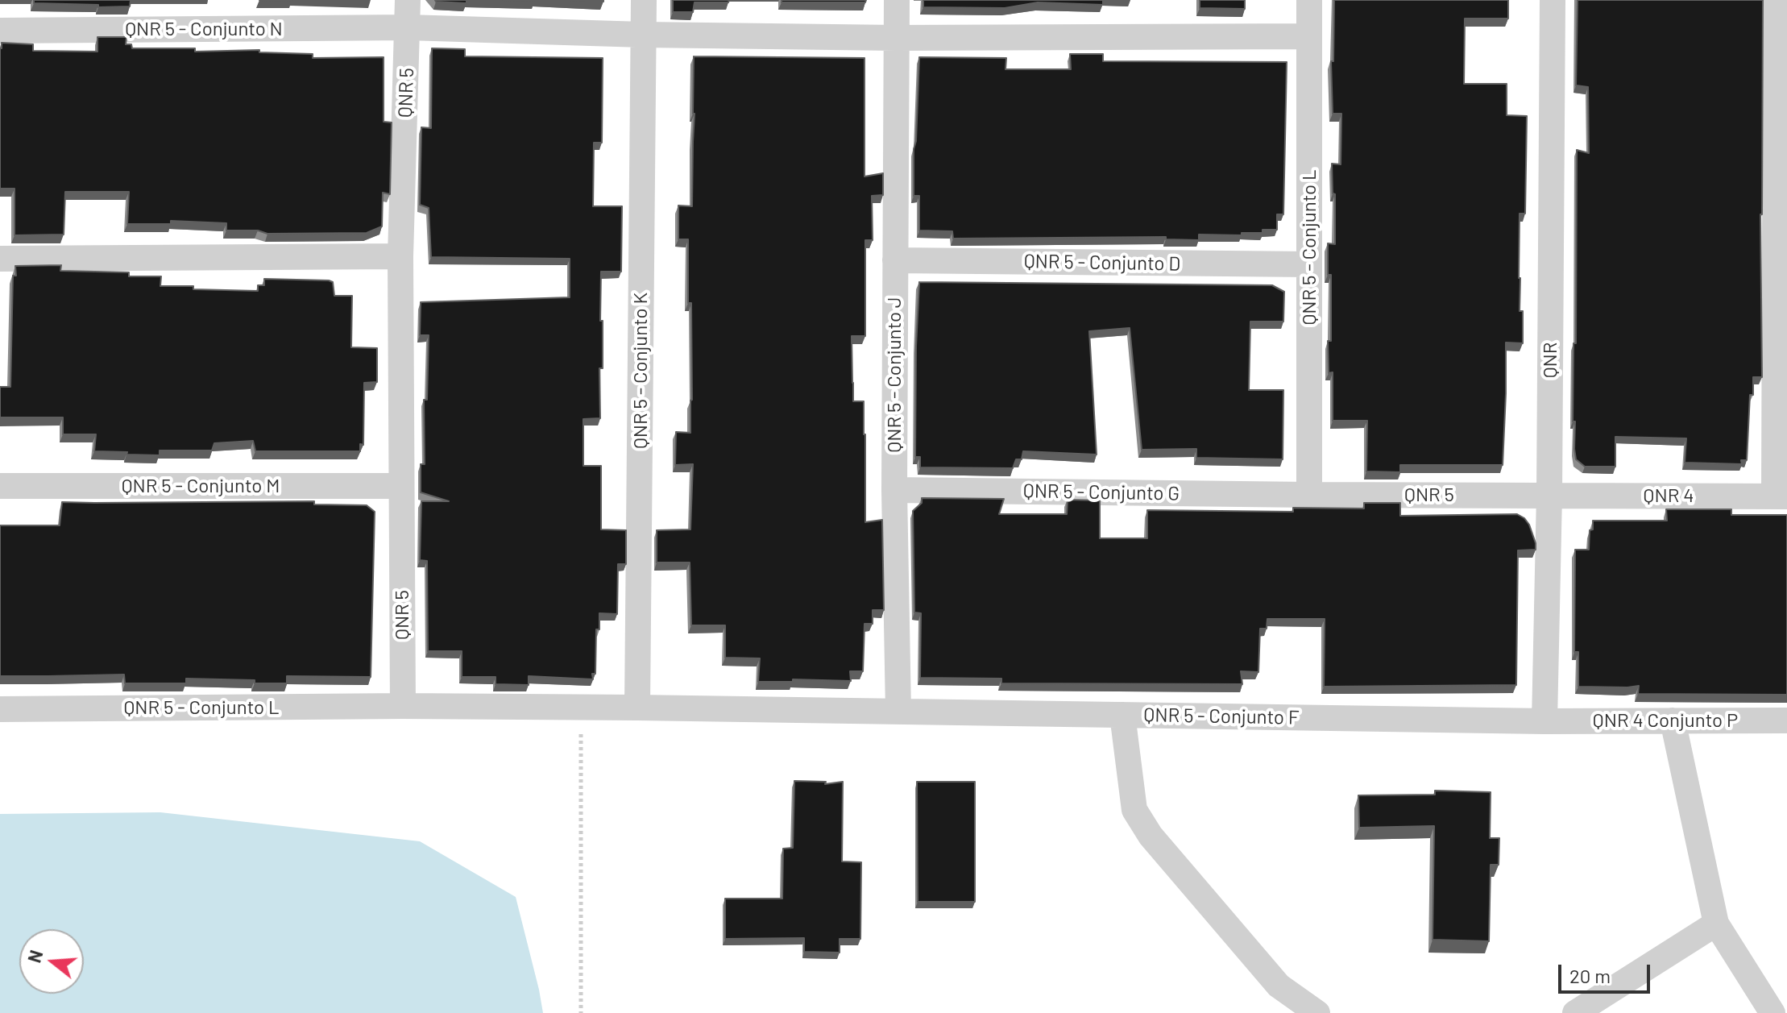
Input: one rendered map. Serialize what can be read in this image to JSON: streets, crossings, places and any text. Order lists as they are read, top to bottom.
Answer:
{
  "streets": {
    "street": [
      "QNR 5 - Conjunto N",
      "QNR 5",
      "QNR 5 - Conjunto L",
      "QNR 5 - Conjunto D",
      "QNR",
      "QNR 5 - Conjunto K",
      "QNR 5 - Conjunto J",
      "QNR 5 - Conjunto M",
      "QNR 5 - Conjunto G",
      "QNR 4",
      "QNR 5 - Conjunto F",
      "QNR 4 Conjunto P"
    ]
  },
  "crossings": [
    ["QNR 5 - Conjunto N", "QNR 5"],
    ["QNR 5", "QNR 5 - Conjunto L"],
    ["QNR 5", "QNR"],
    ["QNR 5", "QNR 5 - Conjunto M"],
    ["QNR 5", "QNR 5 - Conjunto G"],
    ["QNR 5", "QNR 4"],
    ["QNR 5 - Conjunto L", "QNR 5 - Conjunto D"],
    ["QNR 5 - Conjunto L", "QNR 5 - Conjunto G"],
    ["QNR 5 - Conjunto D", "QNR 5 - Conjunto J"],
    ["QNR", "QNR 4"],
    ["QNR", "QNR 5 - Conjunto F"],
    ["QNR", "QNR 4 Conjunto P"],
    ["QNR 5 - Conjunto J", "QNR 5 - Conjunto G"],
    ["QNR 5 - Conjunto J", "QNR 5 - Conjunto F"],
    ["QNR 5 - Conjunto F", "QNR 4 Conjunto P"]
  ],
  "scale_bar": "20 m",
  "north": "left"
}
